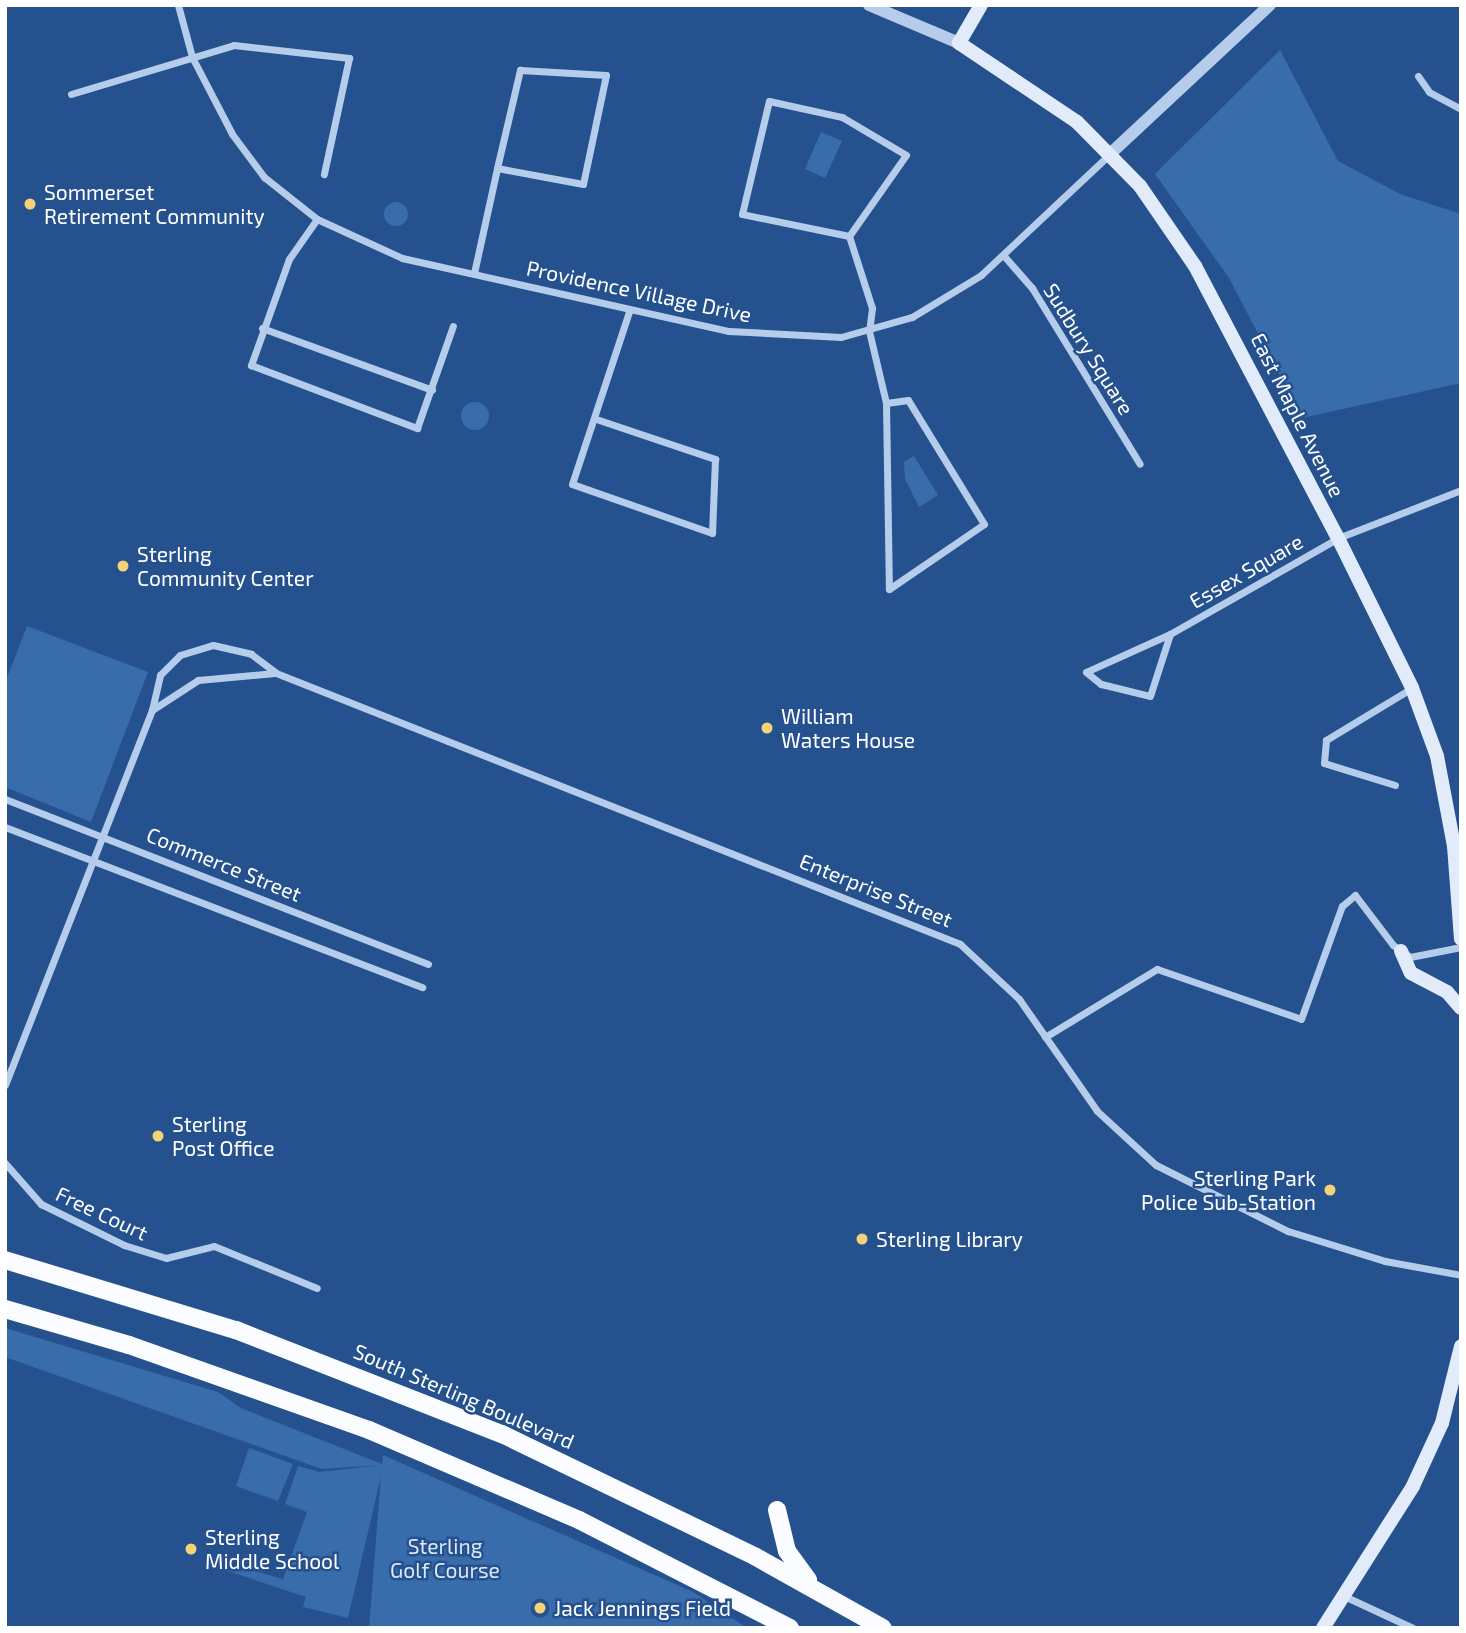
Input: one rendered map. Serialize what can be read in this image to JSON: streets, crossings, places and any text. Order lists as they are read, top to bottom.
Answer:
{
  "streets": {
    "main road": ["East Maple Avenue", "South Sterling Boulevard"],
    "street": [
      "Providence Village Drive",
      "Sudbury Square",
      "Essex Square",
      "Commerce Street",
      "Enterprise Street",
      "Free Court"
    ]
  },
  "crossings": [
    ["Providence Village Drive", "Sudbury Square"],
    ["Providence Village Drive", "East Maple Avenue"],
    ["East Maple Avenue", "Essex Square"],
    ["Commerce Street", "Enterprise Street"]
  ],
  "parks": ["Sterling Golf Course"],
  "places": [
    "Sommerset Retirement Community",
    "Sterling Community Center",
    "William Waters House",
    "Sterling Post Office",
    "Sterling Park Police Sub-Station",
    "Sterling Library",
    "Sterling Middle School",
    "Jack Jennings Field"
  ]
}
